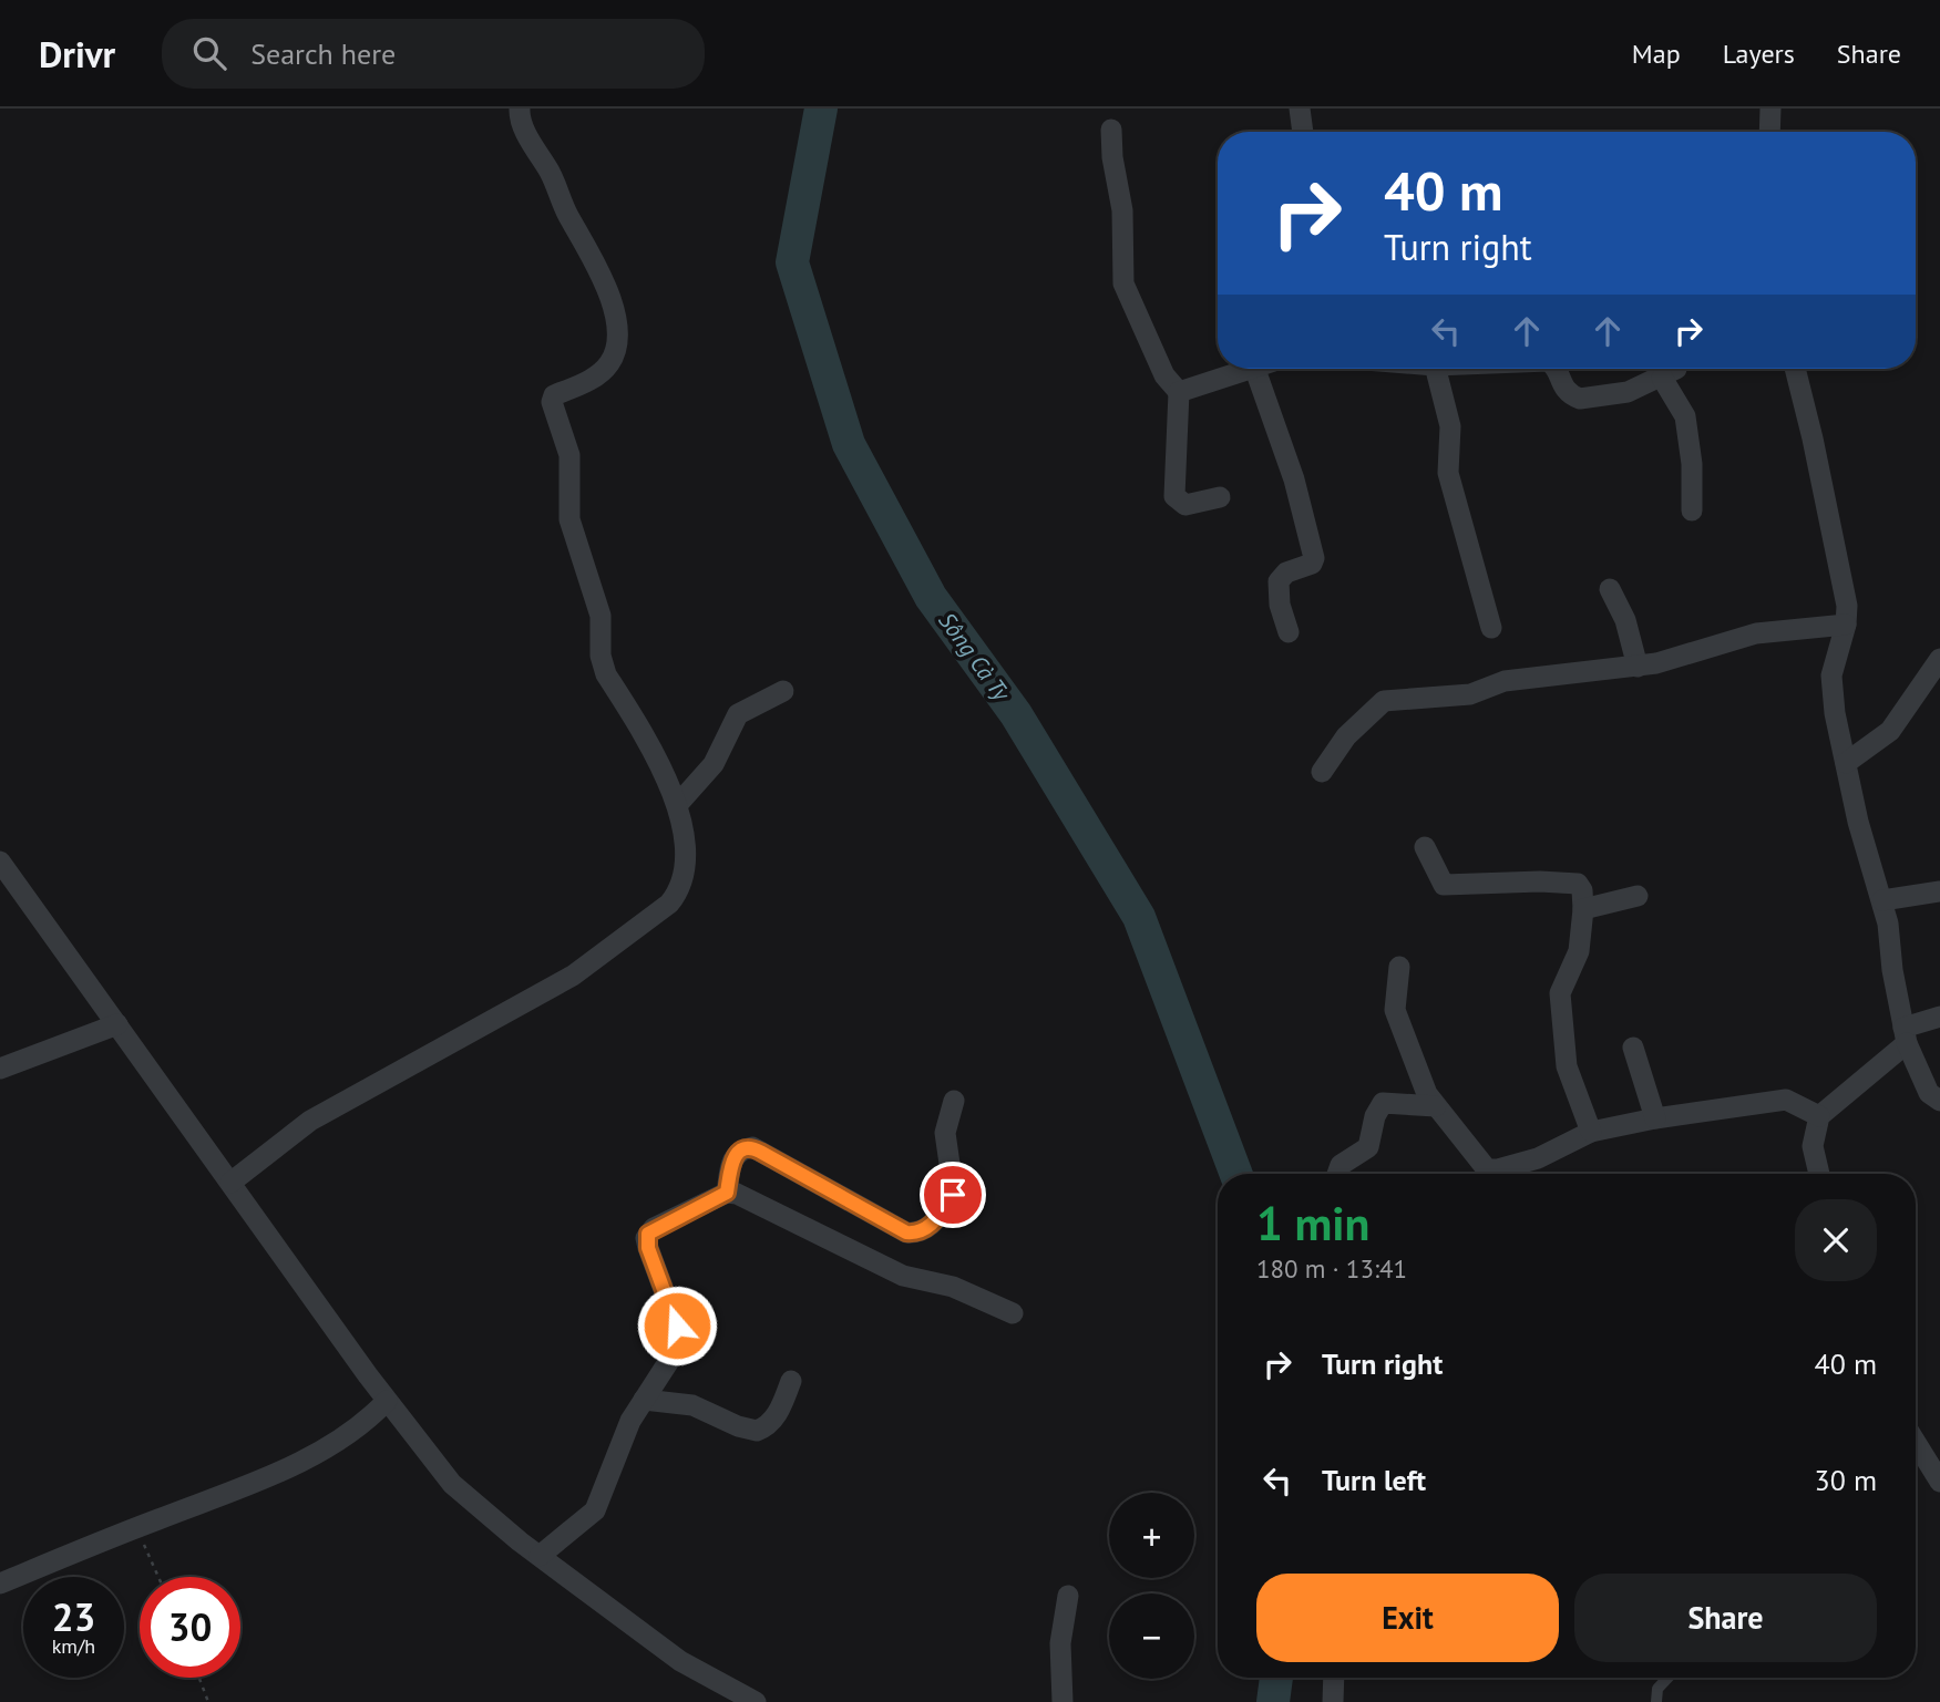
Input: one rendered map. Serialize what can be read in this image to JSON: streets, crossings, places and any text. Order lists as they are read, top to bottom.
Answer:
{
  "water": ["Sông Cà Ty"],
  "page": {
    "header": "Drivr",
    "search": "Search here",
    "nav": ["Map", "Layers", "Share"],
    "turn": ["40 m", "Turn right"],
    "heading": ["1 min", "180 m · 13:41"],
    "list": [
      {
        "name": "Turn right",
        "value": "40 m"
      },
      {
        "name": "Turn left",
        "value": "30 m"
      }
    ],
    "map_buttons": ["+", "−"],
    "buttons": ["Exit", "Share"],
    "speed": "23 km/h",
    "limit": "30"
  }
}
